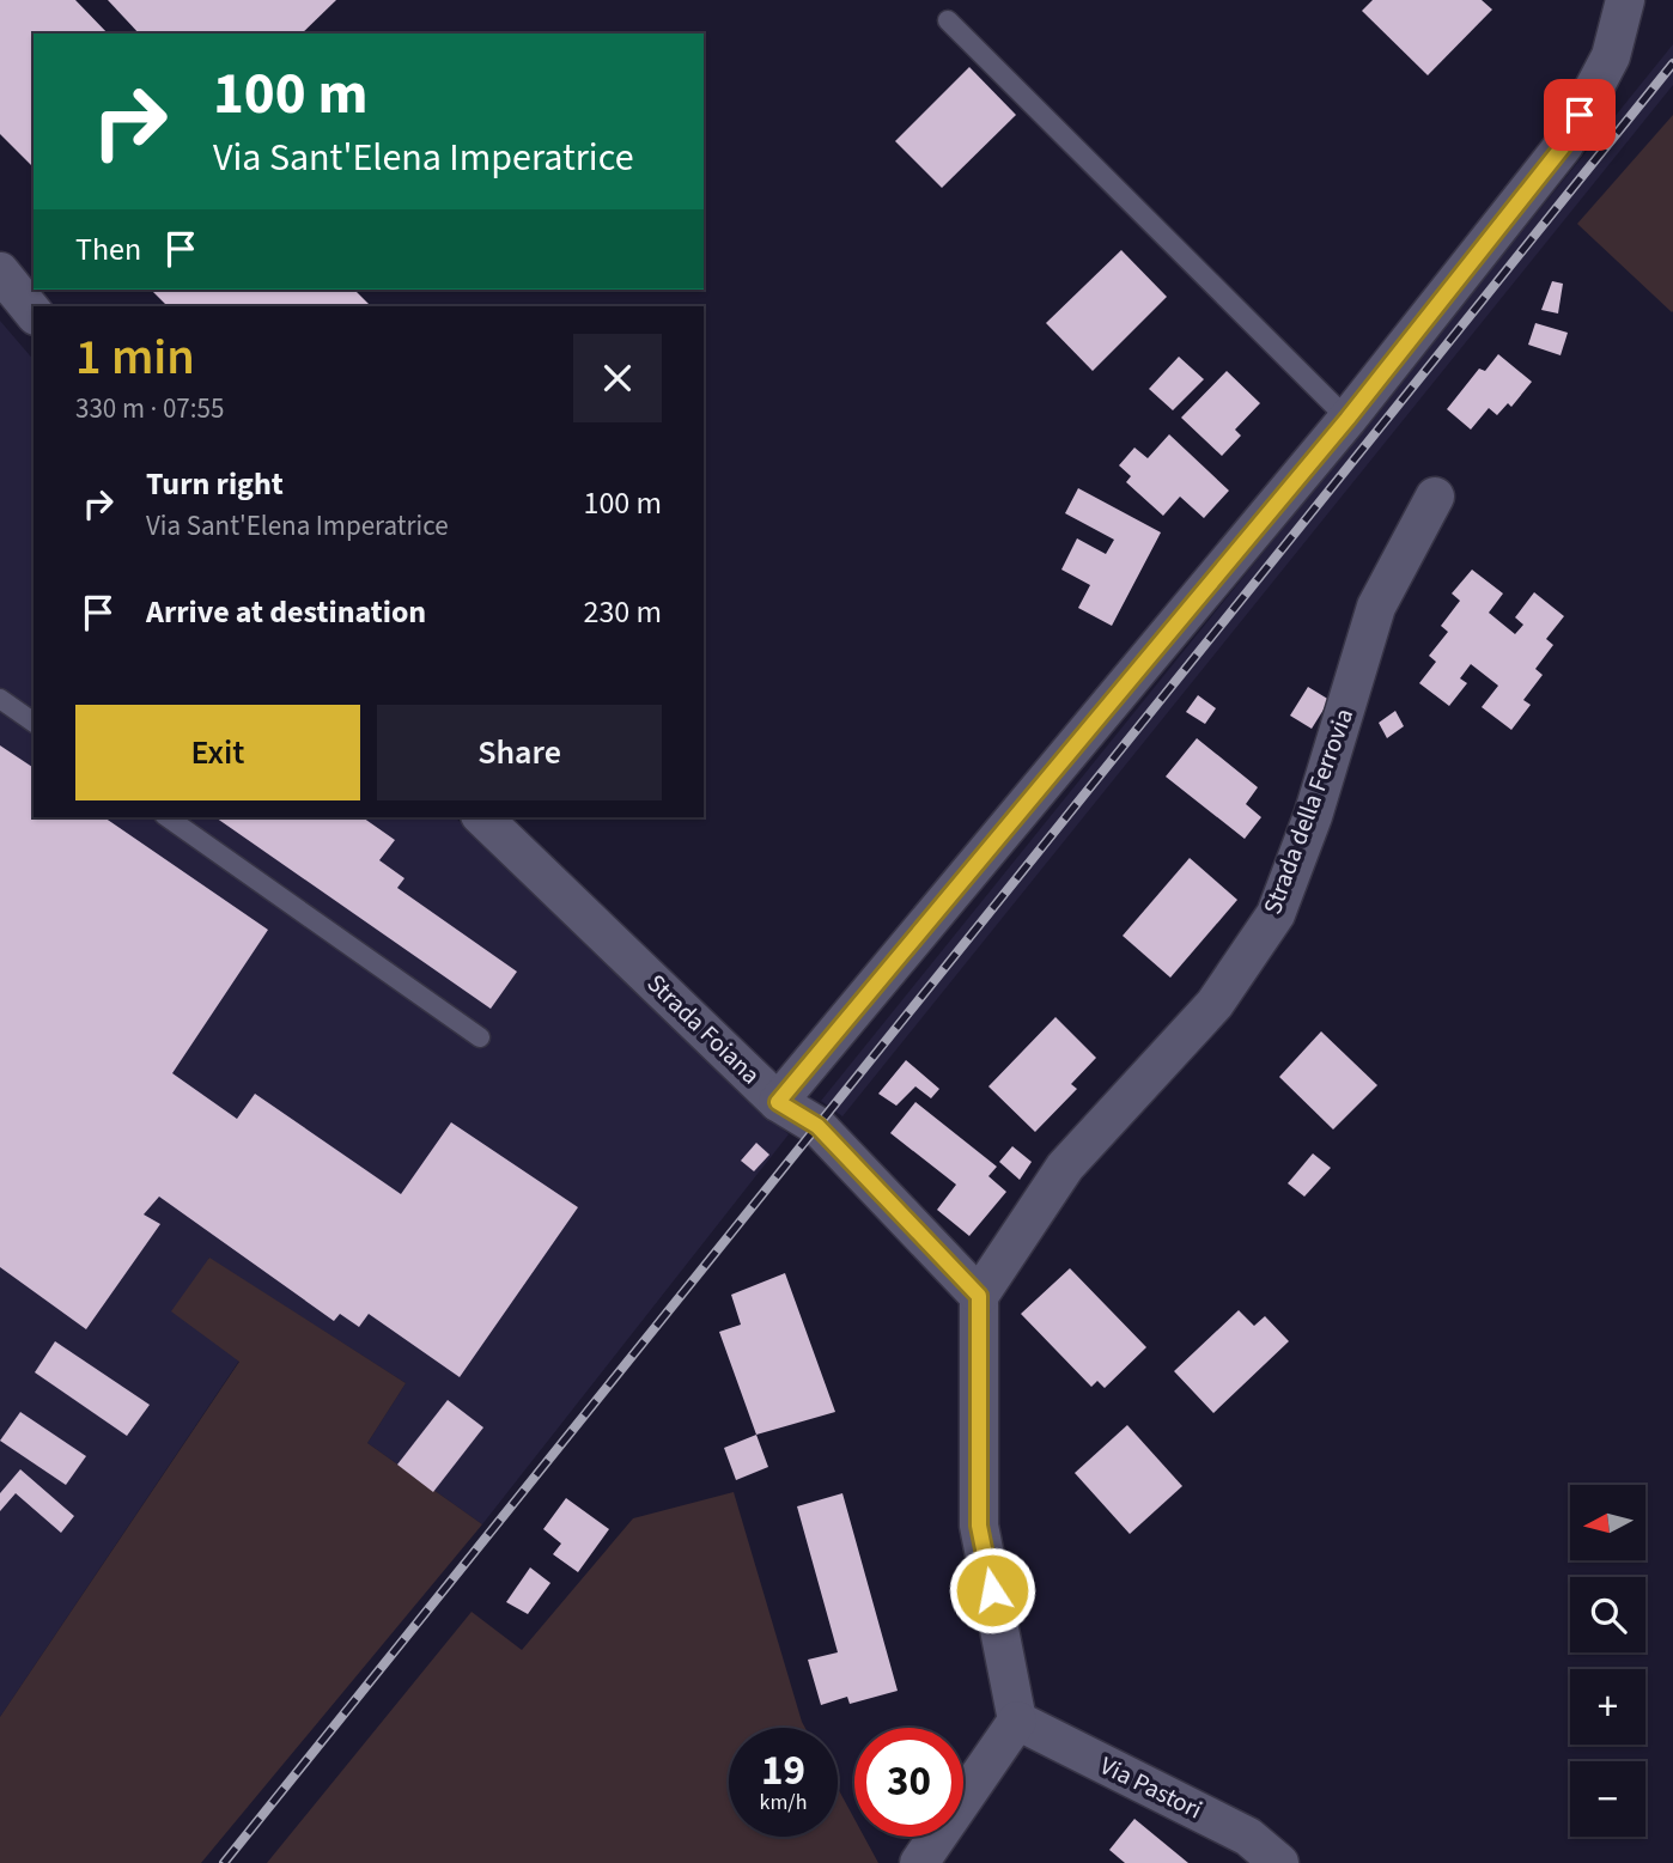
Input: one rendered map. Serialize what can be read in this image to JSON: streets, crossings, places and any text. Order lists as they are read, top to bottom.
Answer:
{
  "streets": {
    "street": ["Strada della Ferrovia", "Strada Foiana", "Via Pastori"]
  },
  "crossings": [
    ["Strada della Ferrovia", "Strada Foiana"]
  ],
  "north": "left",
  "page": {
    "turn": ["100 m", "Via Sant'Elena Imperatrice"],
    "then": "Then",
    "heading": ["1 min", "330 m · 07:55"],
    "list": [
      {
        "name": "Turn right",
        "note": "Via Sant'Elena Imperatrice",
        "value": "100 m"
      },
      {
        "name": "Arrive at destination",
        "value": "230 m"
      }
    ],
    "buttons": ["Exit", "Share"],
    "map_buttons": ["+", "−"],
    "speed": "19 km/h",
    "limit": "30"
  }
}
